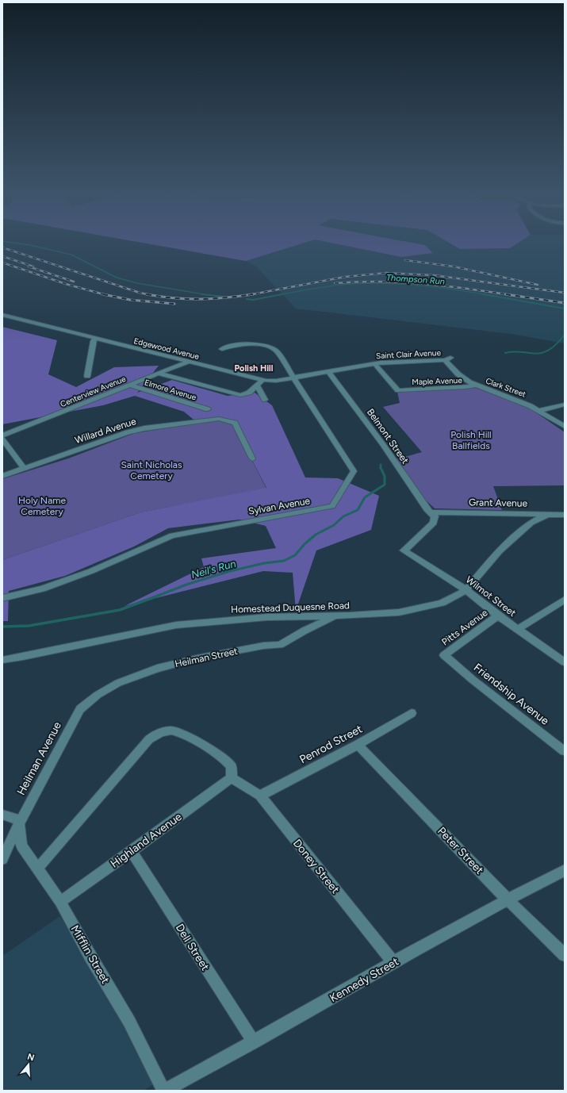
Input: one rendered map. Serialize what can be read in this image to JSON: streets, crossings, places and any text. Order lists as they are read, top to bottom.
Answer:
{
  "streets": {
    "street": [
      "Edgewood Avenue",
      "Saint Clair Avenue",
      "Maple Avenue",
      "Clark Street",
      "Elmore Avenue",
      "Centerview Avenue",
      "Willard Avenue",
      "Belmont Street",
      "Grant Avenue",
      "Sylvan Avenue",
      "Wilmot Street",
      "Homestead Duquesne Road",
      "Pitts Avenue",
      "Heilman Street",
      "Friendship Avenue",
      "Penrod Street",
      "Heilman Avenue",
      "Highland Avenue",
      "Peter Street",
      "Doney Street",
      "Dell Street",
      "Mifflin Street",
      "Kennedy Street"
    ]
  },
  "crossings": [
    ["Edgewood Avenue", "Saint Clair Avenue"],
    ["Edgewood Avenue", "Centerview Avenue"],
    ["Edgewood Avenue", "Belmont Street"],
    ["Edgewood Avenue", "Sylvan Avenue"],
    ["Saint Clair Avenue", "Maple Avenue"],
    ["Saint Clair Avenue", "Clark Street"],
    ["Saint Clair Avenue", "Belmont Street"],
    ["Maple Avenue", "Clark Street"],
    ["Elmore Avenue", "Centerview Avenue"],
    ["Belmont Street", "Grant Avenue"],
    ["Belmont Street", "Wilmot Street"],
    ["Grant Avenue", "Wilmot Street"],
    ["Grant Avenue", "Homestead Duquesne Road"],
    ["Wilmot Street", "Homestead Duquesne Road"],
    ["Wilmot Street", "Pitts Avenue"],
    ["Homestead Duquesne Road", "Heilman Street"],
    ["Pitts Avenue", "Friendship Avenue"],
    ["Heilman Street", "Heilman Avenue"],
    ["Penrod Street", "Peter Street"],
    ["Penrod Street", "Doney Street"],
    ["Heilman Avenue", "Mifflin Street"],
    ["Highland Avenue", "Doney Street"],
    ["Highland Avenue", "Dell Street"],
    ["Highland Avenue", "Mifflin Street"],
    ["Peter Street", "Kennedy Street"],
    ["Doney Street", "Kennedy Street"],
    ["Dell Street", "Kennedy Street"],
    ["Mifflin Street", "Kennedy Street"]
  ],
  "districts": ["Polish Hill"],
  "water": ["Thompson Run", "Neil's Run"],
  "parks": ["Polish Hill Ballfields", "Saint Nicholas Cemetery", "Holy Name Cemetery"],
  "north": "top"
}
